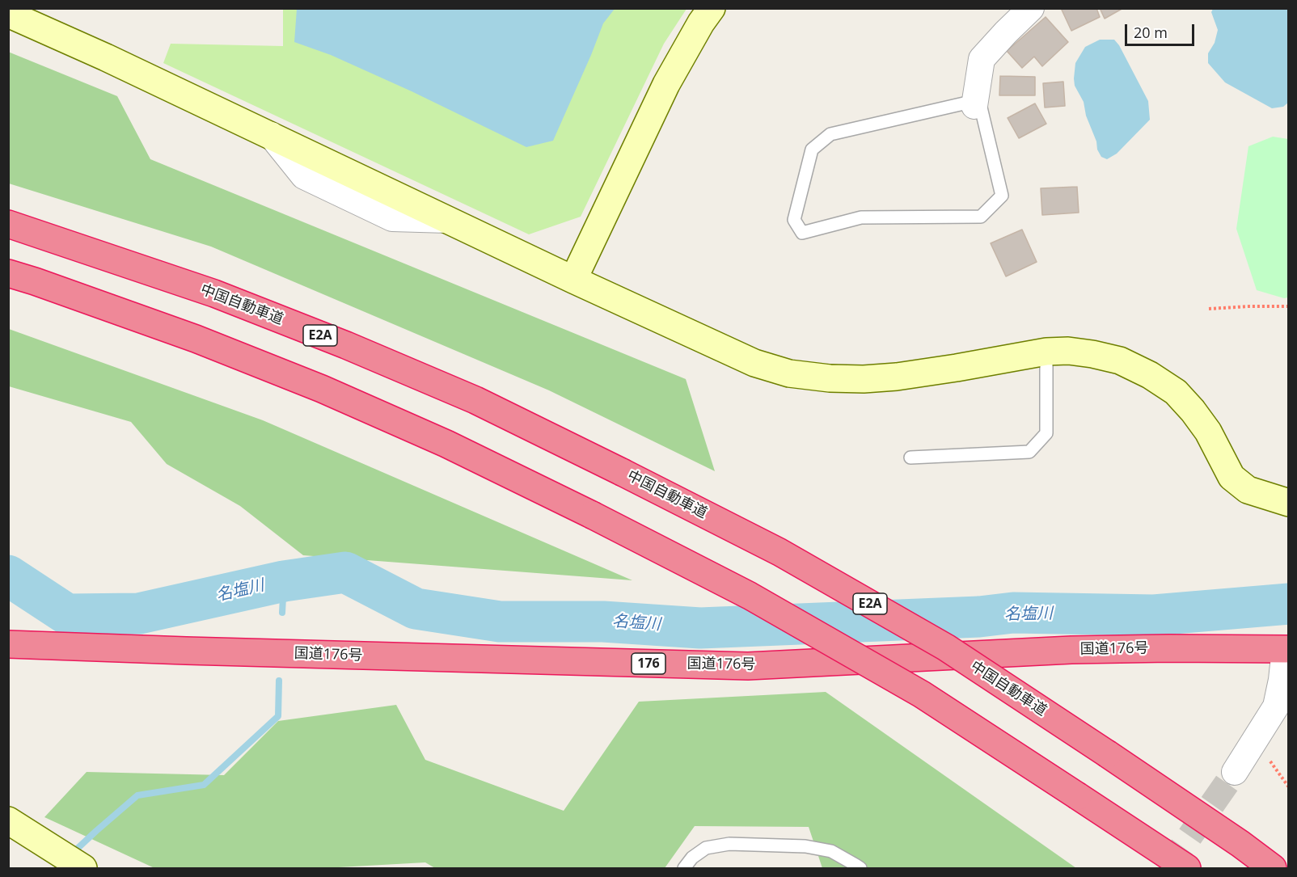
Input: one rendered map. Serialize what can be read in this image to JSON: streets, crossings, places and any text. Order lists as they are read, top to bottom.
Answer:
{
  "streets": {
    "highway": [
      "中国自動車道",
      "E2A",
      "国道176号",
      "176"
    ]
  },
  "water": ["名塩川"],
  "scale_bar": "20 m"
}
